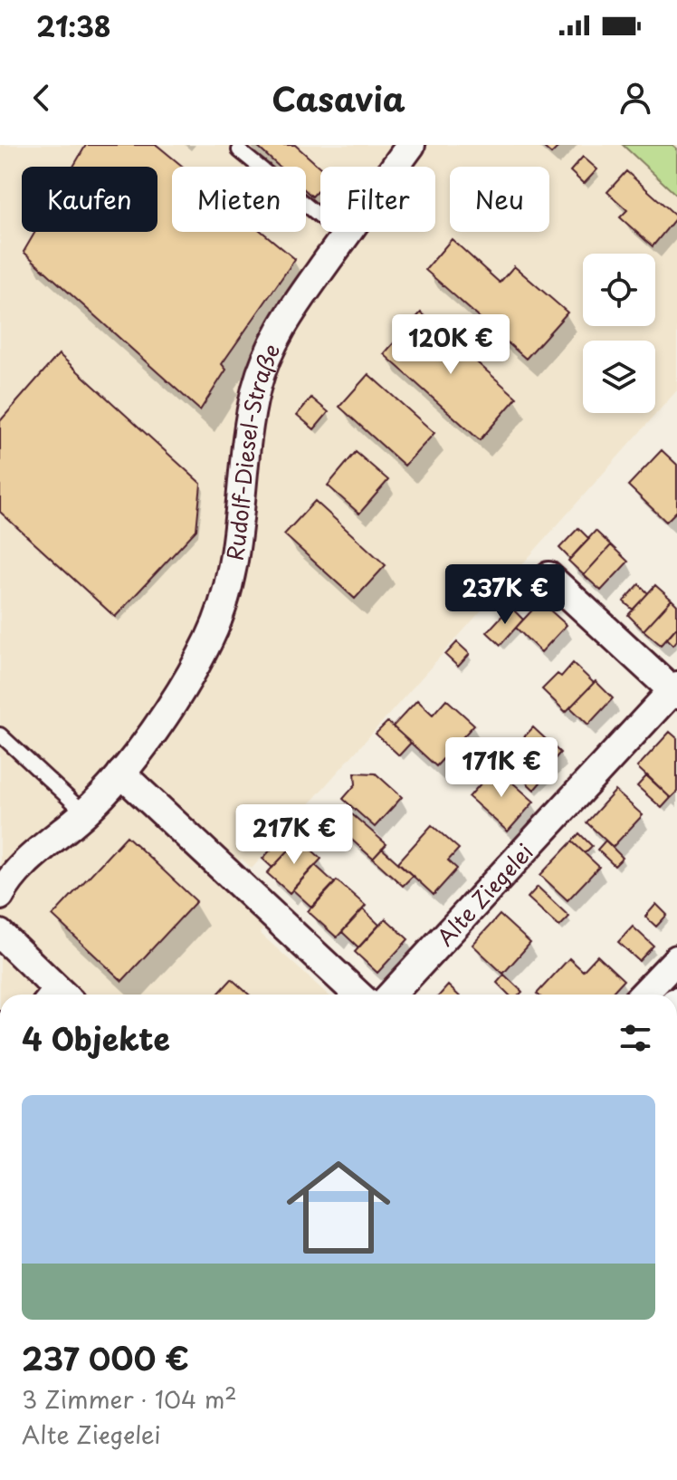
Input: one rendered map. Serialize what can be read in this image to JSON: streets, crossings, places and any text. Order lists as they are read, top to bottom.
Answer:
{
  "streets": {
    "street": ["Rudolf-Diesel-Straße", "Alte Ziegelei"]
  },
  "page": {
    "status": "21:38",
    "header": "Casavia",
    "chip": [
      "Kaufen",
      "Mieten",
      "Filter",
      "Neu"
    ],
    "price": [
      "120K €",
      "237K €",
      "171K €",
      "217K €"
    ],
    "heading": "4 Objekte",
    "list": [
      {
        "name": "237 000 €",
        "note": "3 Zimmer · 104 m² · Alte Ziegelei"
      }
    ]
  }
}
